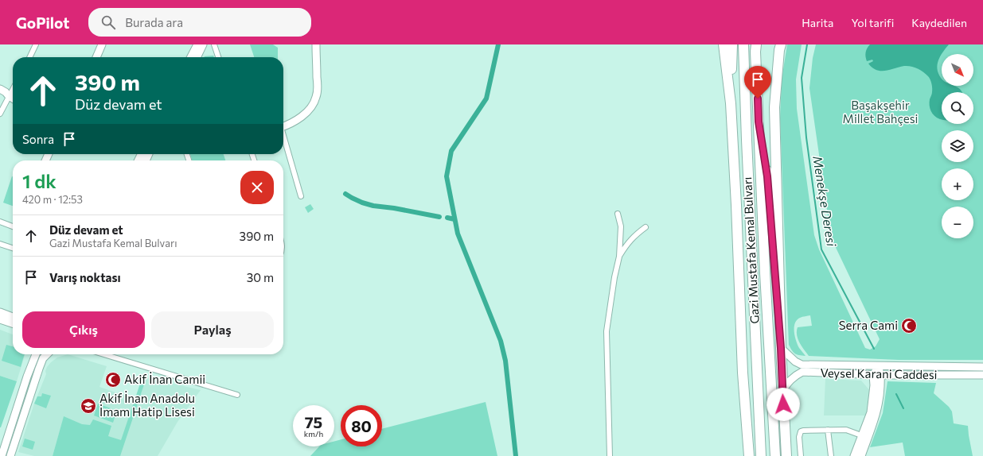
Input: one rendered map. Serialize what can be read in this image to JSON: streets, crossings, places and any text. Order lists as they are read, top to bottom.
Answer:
{
  "streets": {
    "highway": ["Gazi Mustafa Kemal Bulvarı"],
    "street": ["Veysel Karani Caddesi"]
  },
  "water": ["Menekşe Deresi"],
  "parks": ["Başakşehir Millet Bahçesi"],
  "places": {
    "mosque": ["Serra Cami", "Akif İnan Camii"],
    "school or university": ["Akif İnan Anadolu İmam Hatip Lisesi"]
  },
  "north": "bottom right",
  "page": {
    "header": "GoPilot",
    "search": "Burada ara",
    "nav": ["Harita", "Yol tarifi", "Kaydedilen"],
    "map_buttons": ["+", "−"],
    "turn": ["390 m", "Düz devam et"],
    "then": "Sonra",
    "heading": ["1 dk", "420 m · 12:53"],
    "list": [
      {
        "name": "Düz devam et",
        "note": "Gazi Mustafa Kemal Bulvarı",
        "value": "390 m"
      },
      {
        "name": "Varış noktası",
        "value": "30 m"
      }
    ],
    "buttons": ["Çıkış", "Paylaş"],
    "speed": "75 km/h",
    "limit": "80"
  }
}
